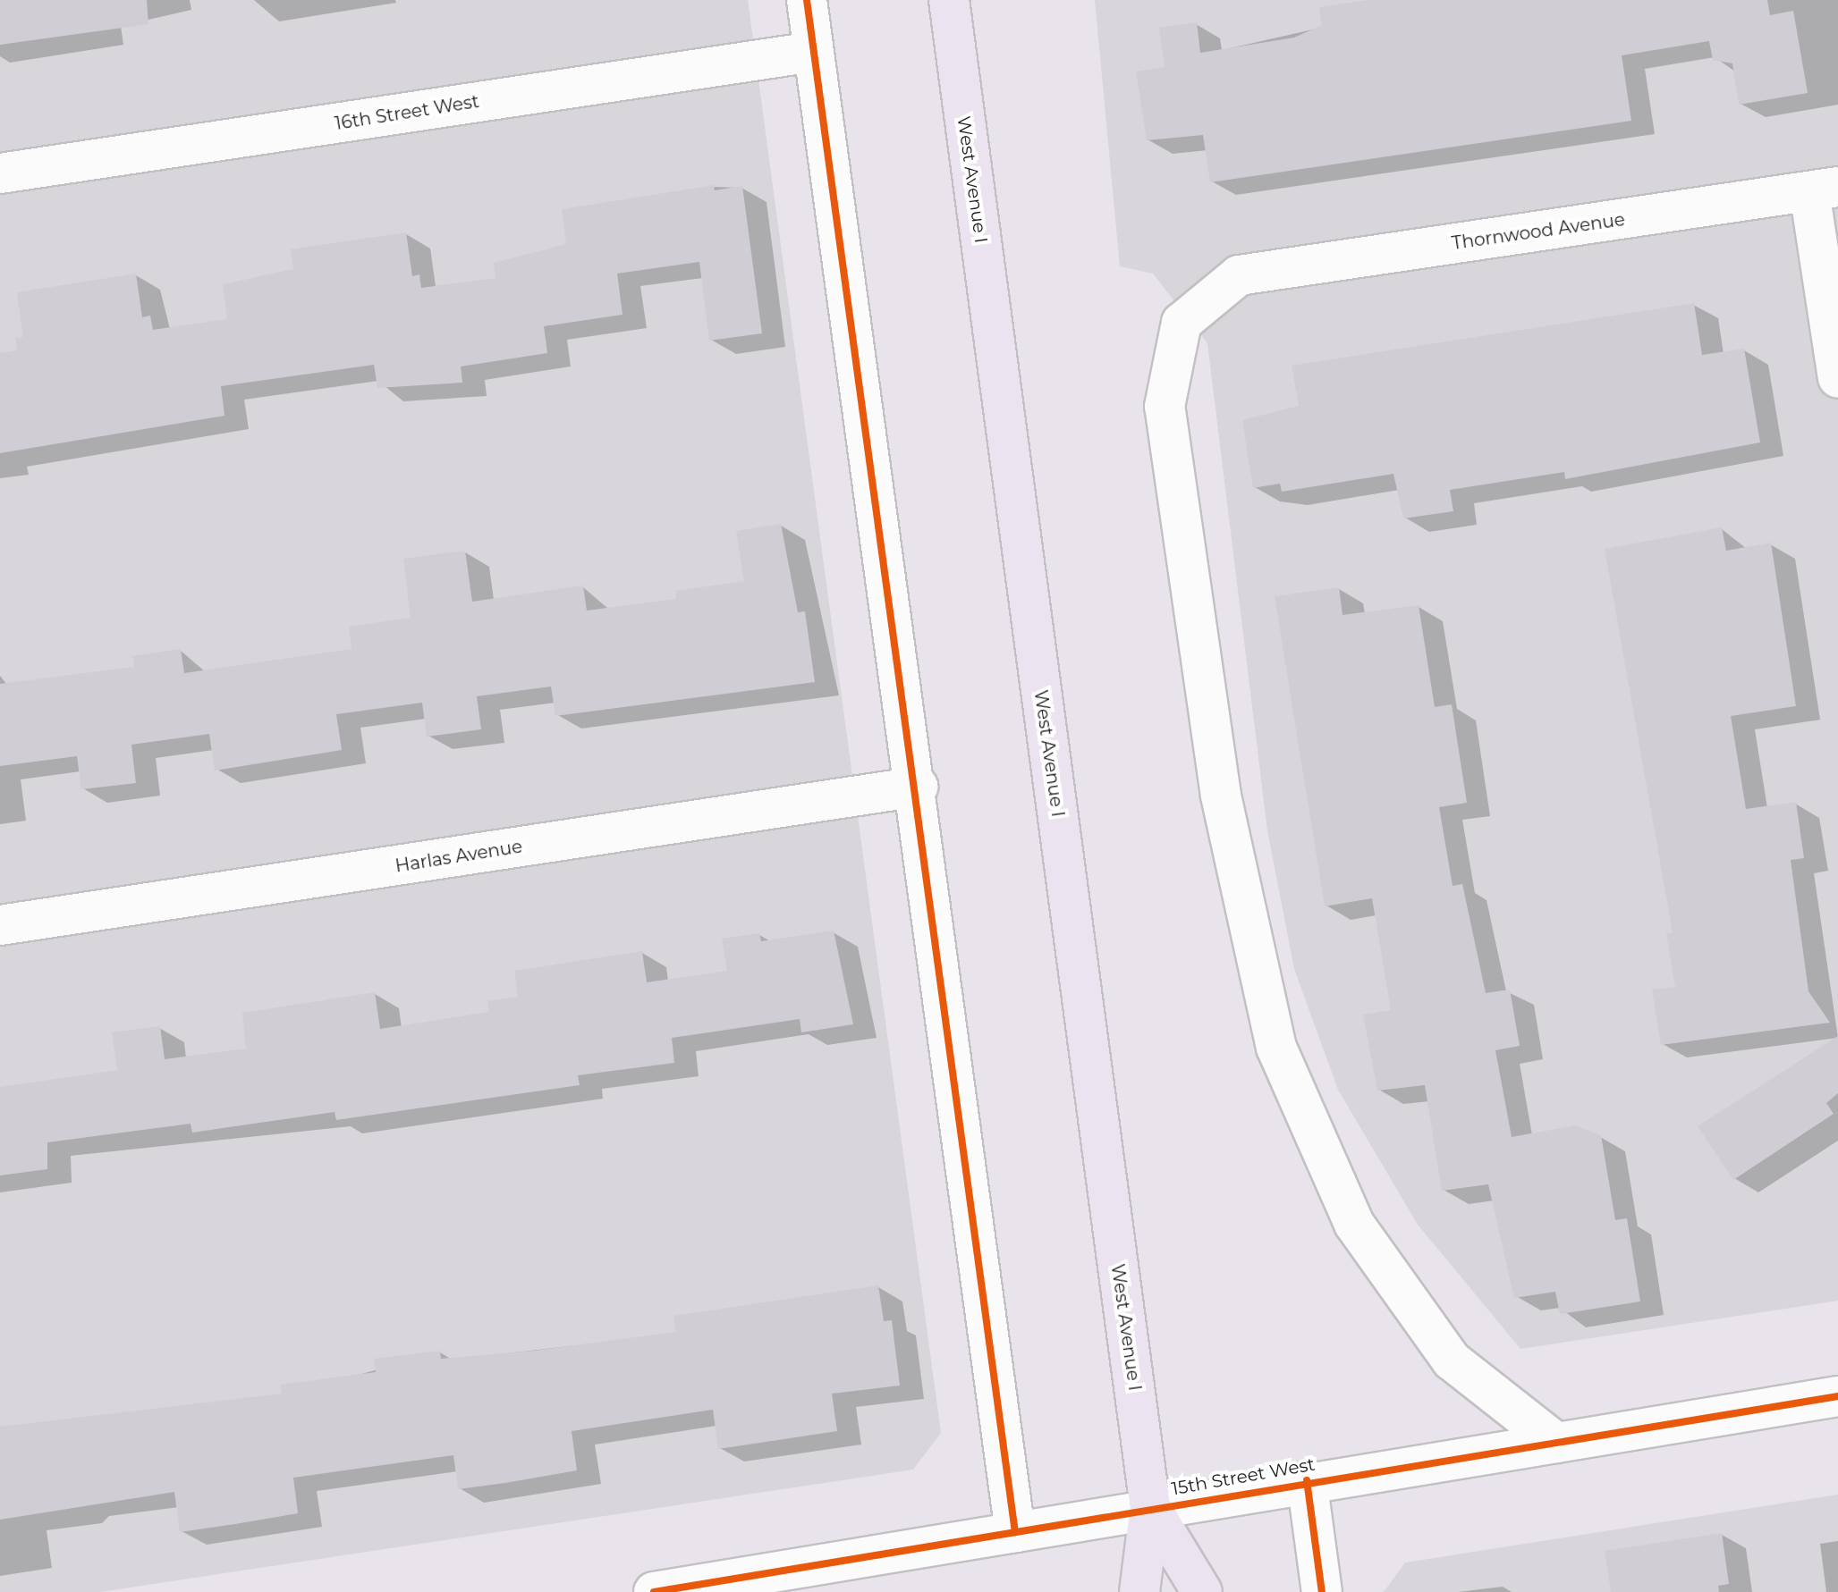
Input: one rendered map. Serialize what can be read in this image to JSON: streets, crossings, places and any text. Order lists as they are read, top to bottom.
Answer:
{
  "streets": {
    "main road": ["West Avenue I"],
    "street": [
      "16th Street West",
      "Thornwood Avenue",
      "Harlas Avenue",
      "15th Street West"
    ]
  },
  "crossings": [
    ["West Avenue I", "15th Street West"],
    ["Thornwood Avenue", "15th Street West"]
  ]
}
